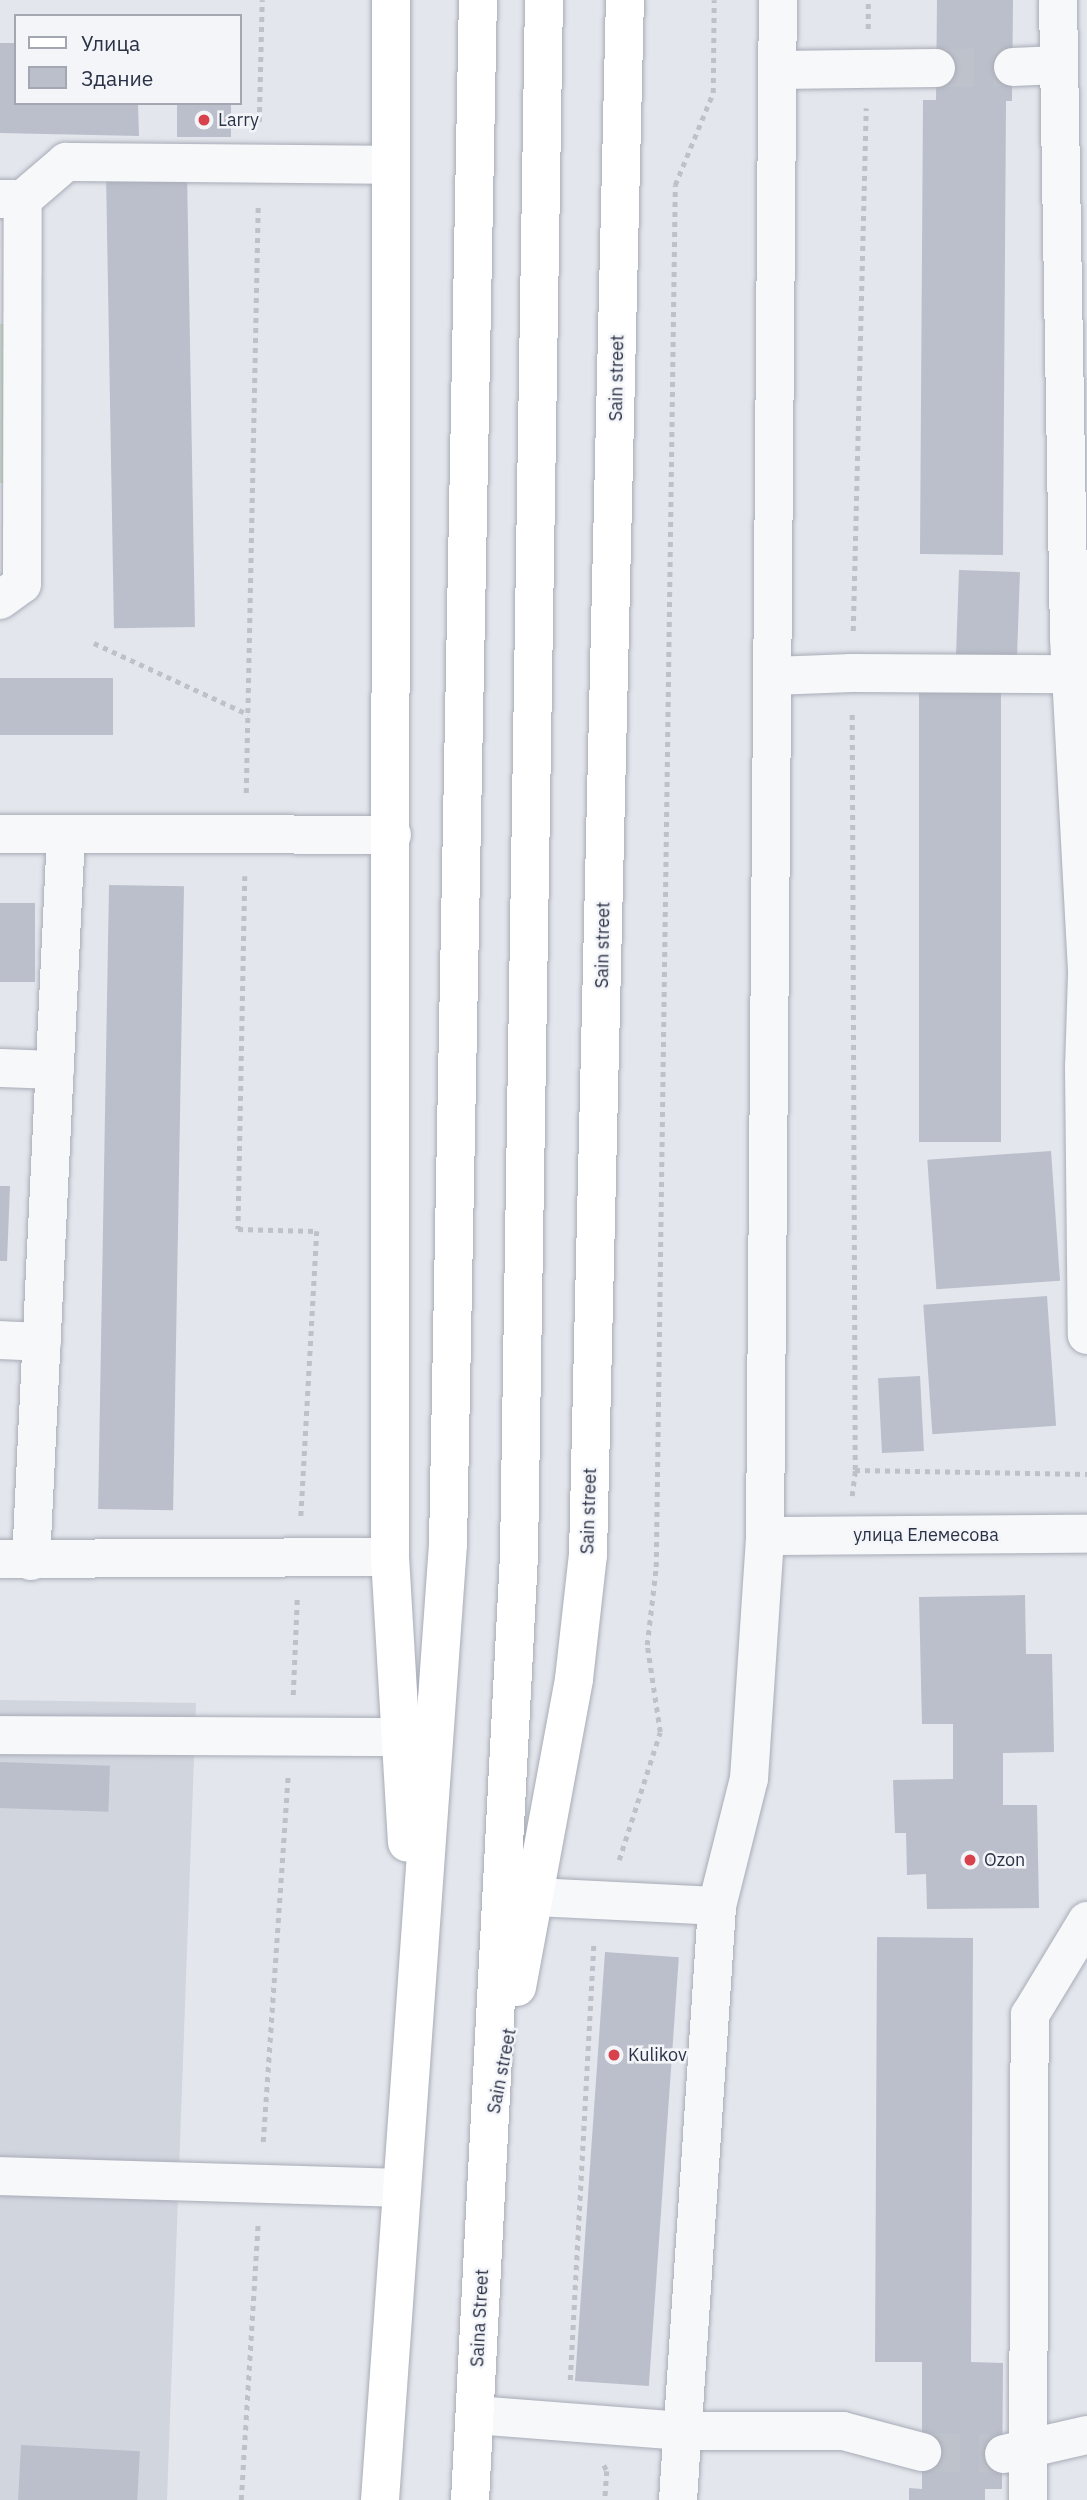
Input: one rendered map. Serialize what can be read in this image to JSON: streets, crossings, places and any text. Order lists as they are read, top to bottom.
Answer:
{
  "streets": {
    "main road": ["Sain street", "Saina Street"],
    "street": ["улица Елемесова"]
  },
  "crossings": [
    ["Sain street", "Saina Street"]
  ],
  "places": ["Larry", "Ozon", "Kulikov"],
  "legend": ["Улица", "Здание"]
}
